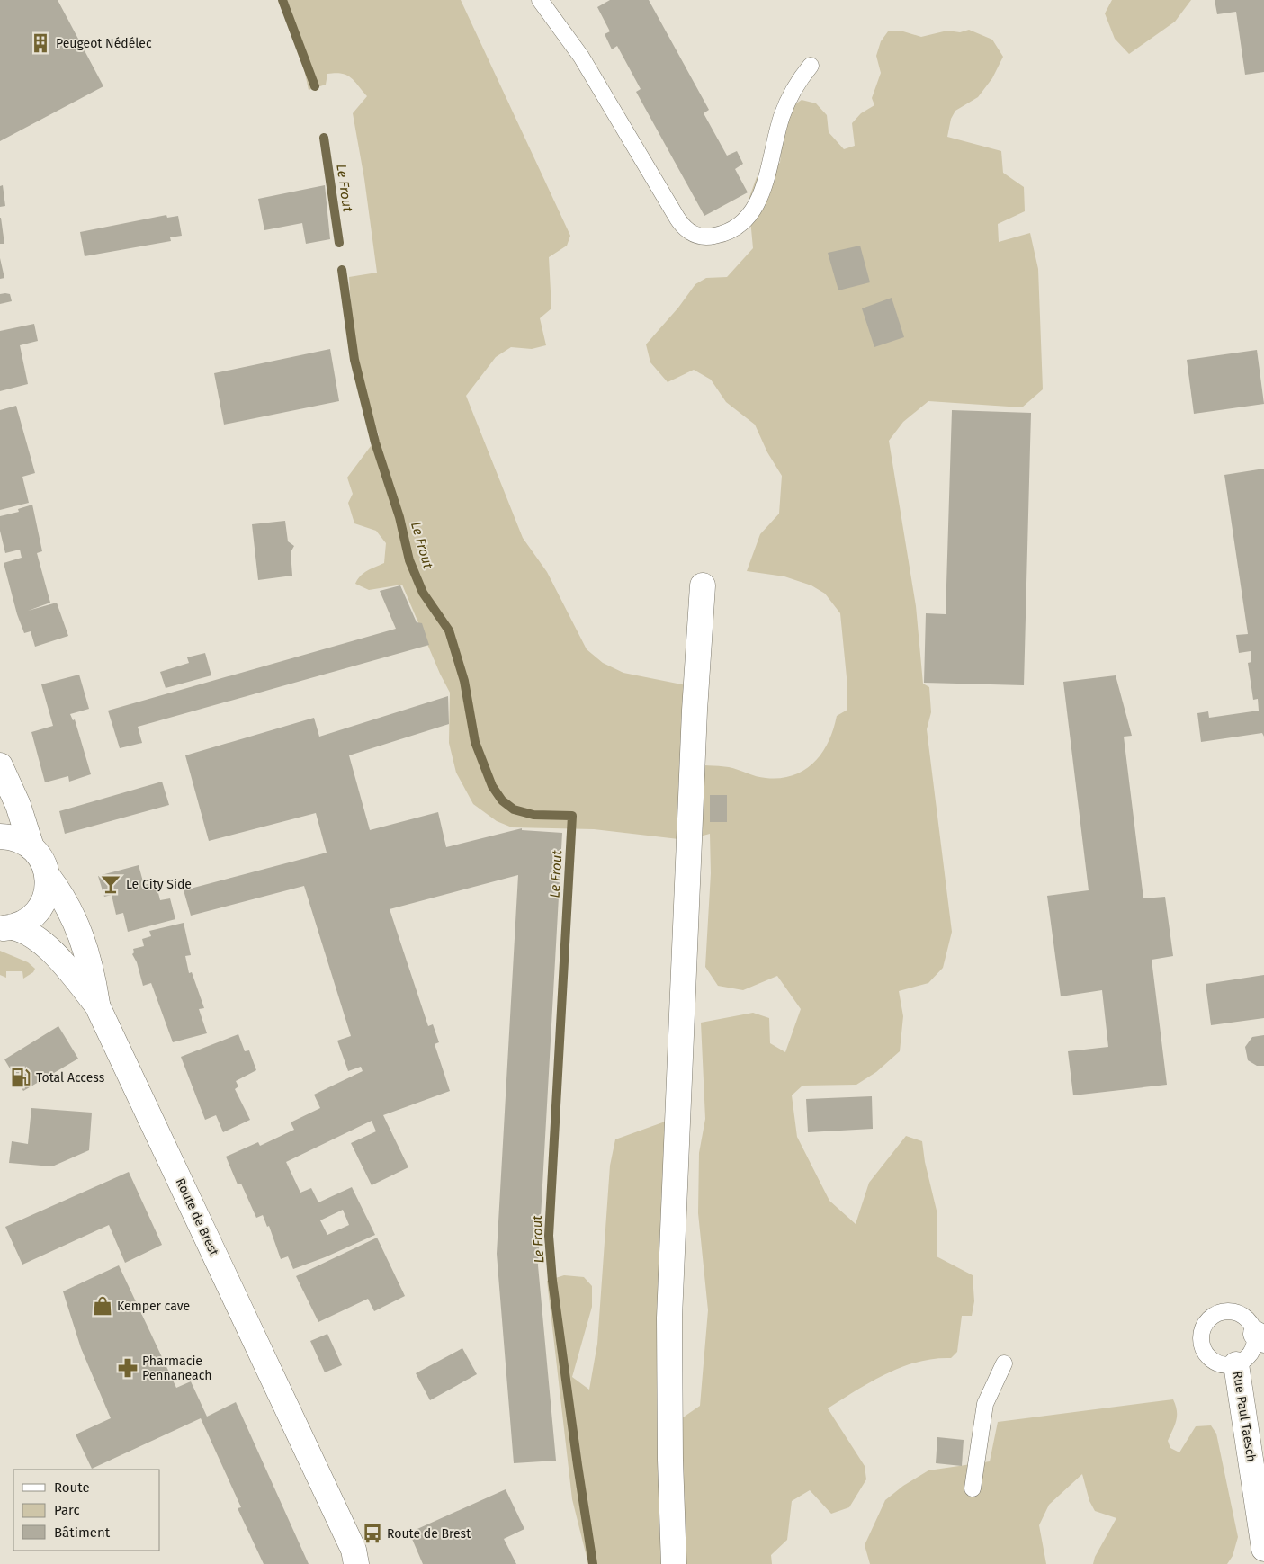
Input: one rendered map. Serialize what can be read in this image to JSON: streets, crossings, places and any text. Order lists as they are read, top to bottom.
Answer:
{
  "streets": {
    "street": ["Route de Brest", "Rue Paul Taesch"]
  },
  "water": ["Le Frout"],
  "places": {
    "building": ["Peugeot Nédélec"],
    "bar": ["Le City Side"],
    "fuel station": ["Total Access"],
    "shop": ["Kemper cave"],
    "pharmacy": ["Pharmacie Pennaneach"],
    "bus stop": ["Route de Brest"]
  },
  "legend": ["Route", "Parc", "Bâtiment"]
}
